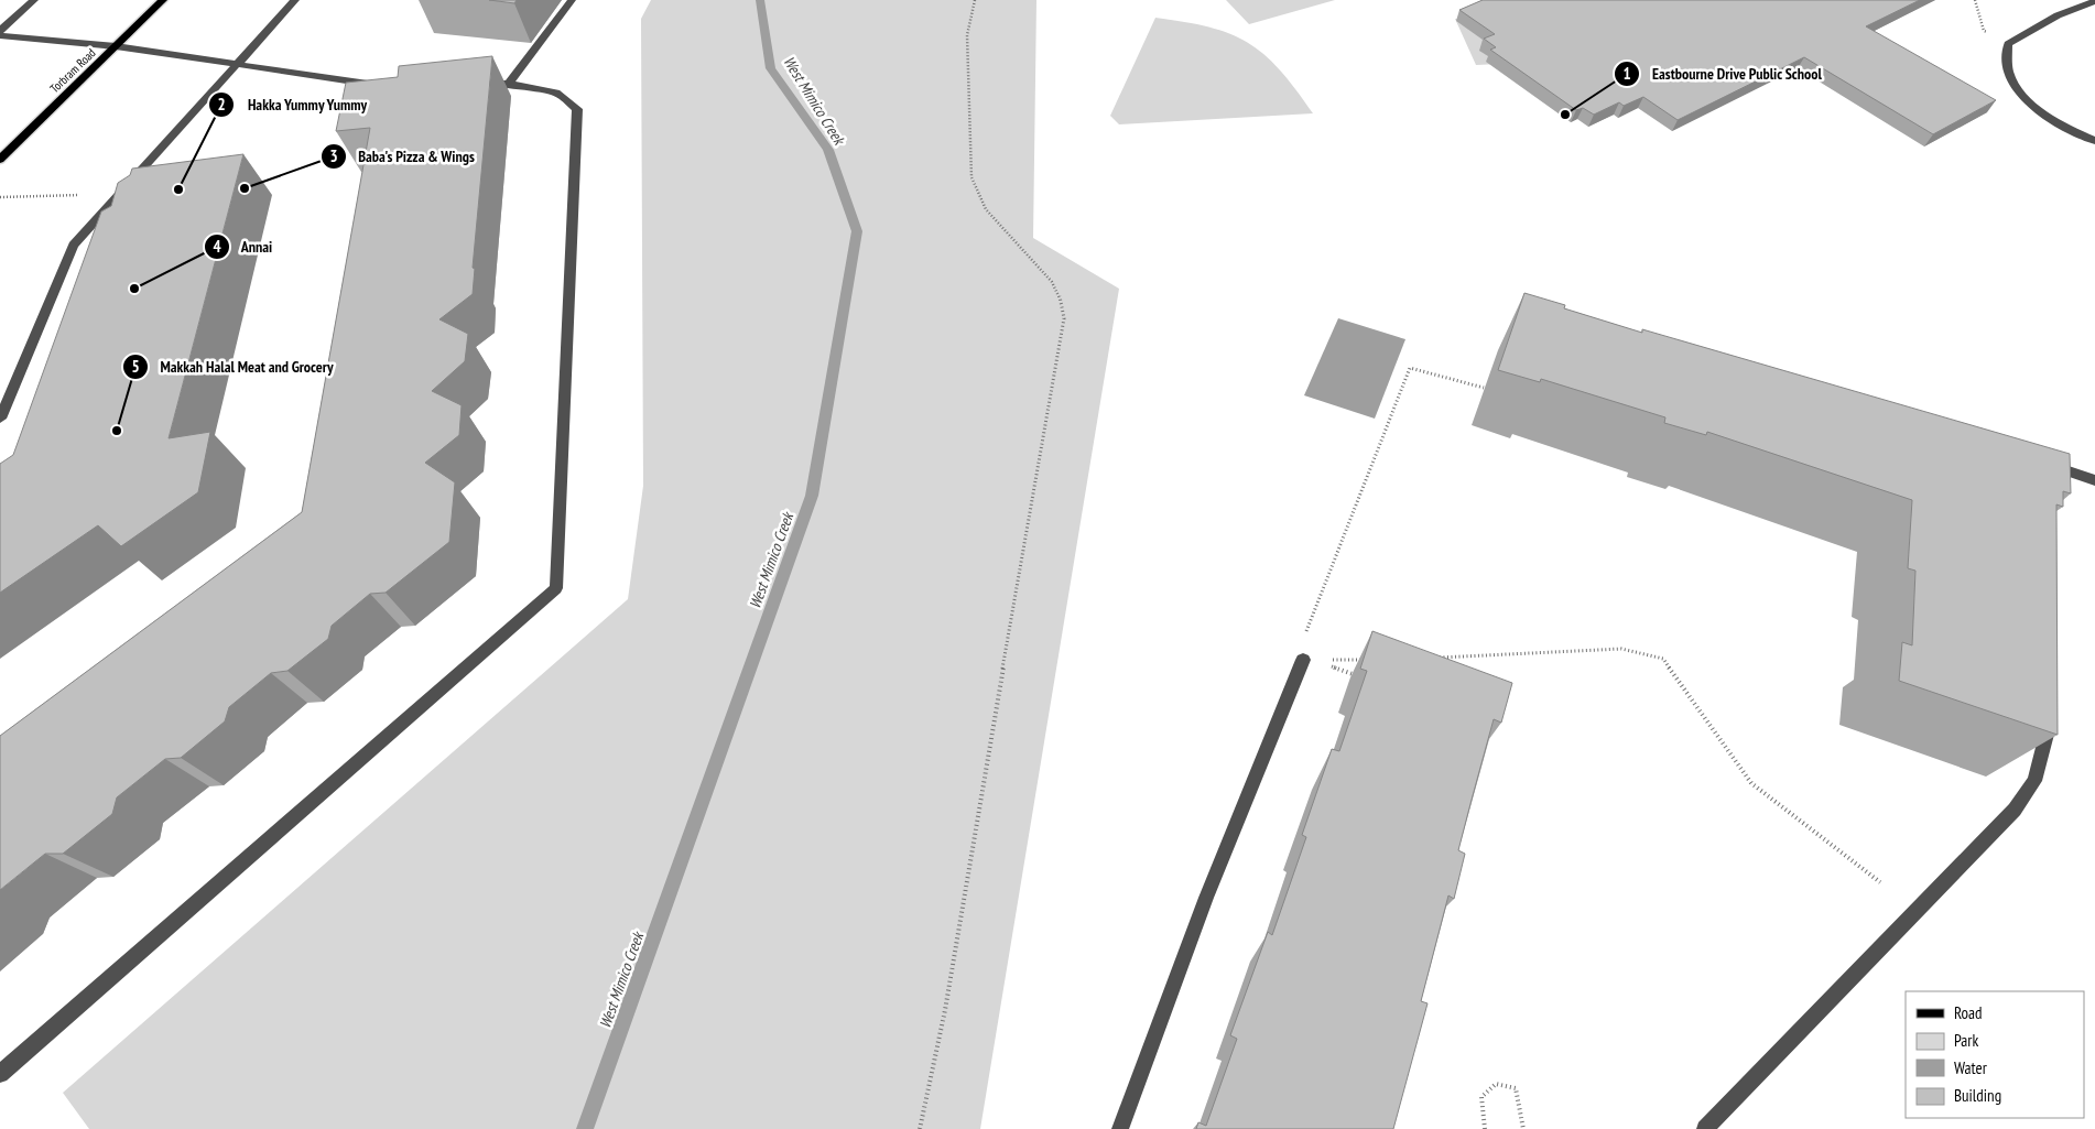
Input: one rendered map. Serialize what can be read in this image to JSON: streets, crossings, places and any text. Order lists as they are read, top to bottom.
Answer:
{
  "streets": {
    "main road": ["Torbram Road"]
  },
  "water": ["West Mimico Creek"],
  "places": [
    "Eastbourne Drive Public School",
    "Baba's Pizza & Wings",
    "Hakka Yummy Yummy",
    "Annai",
    "Makkah Halal Meat and Grocery"
  ],
  "legend": [
    "Road",
    "Park",
    "Water",
    "Building"
  ]
}
